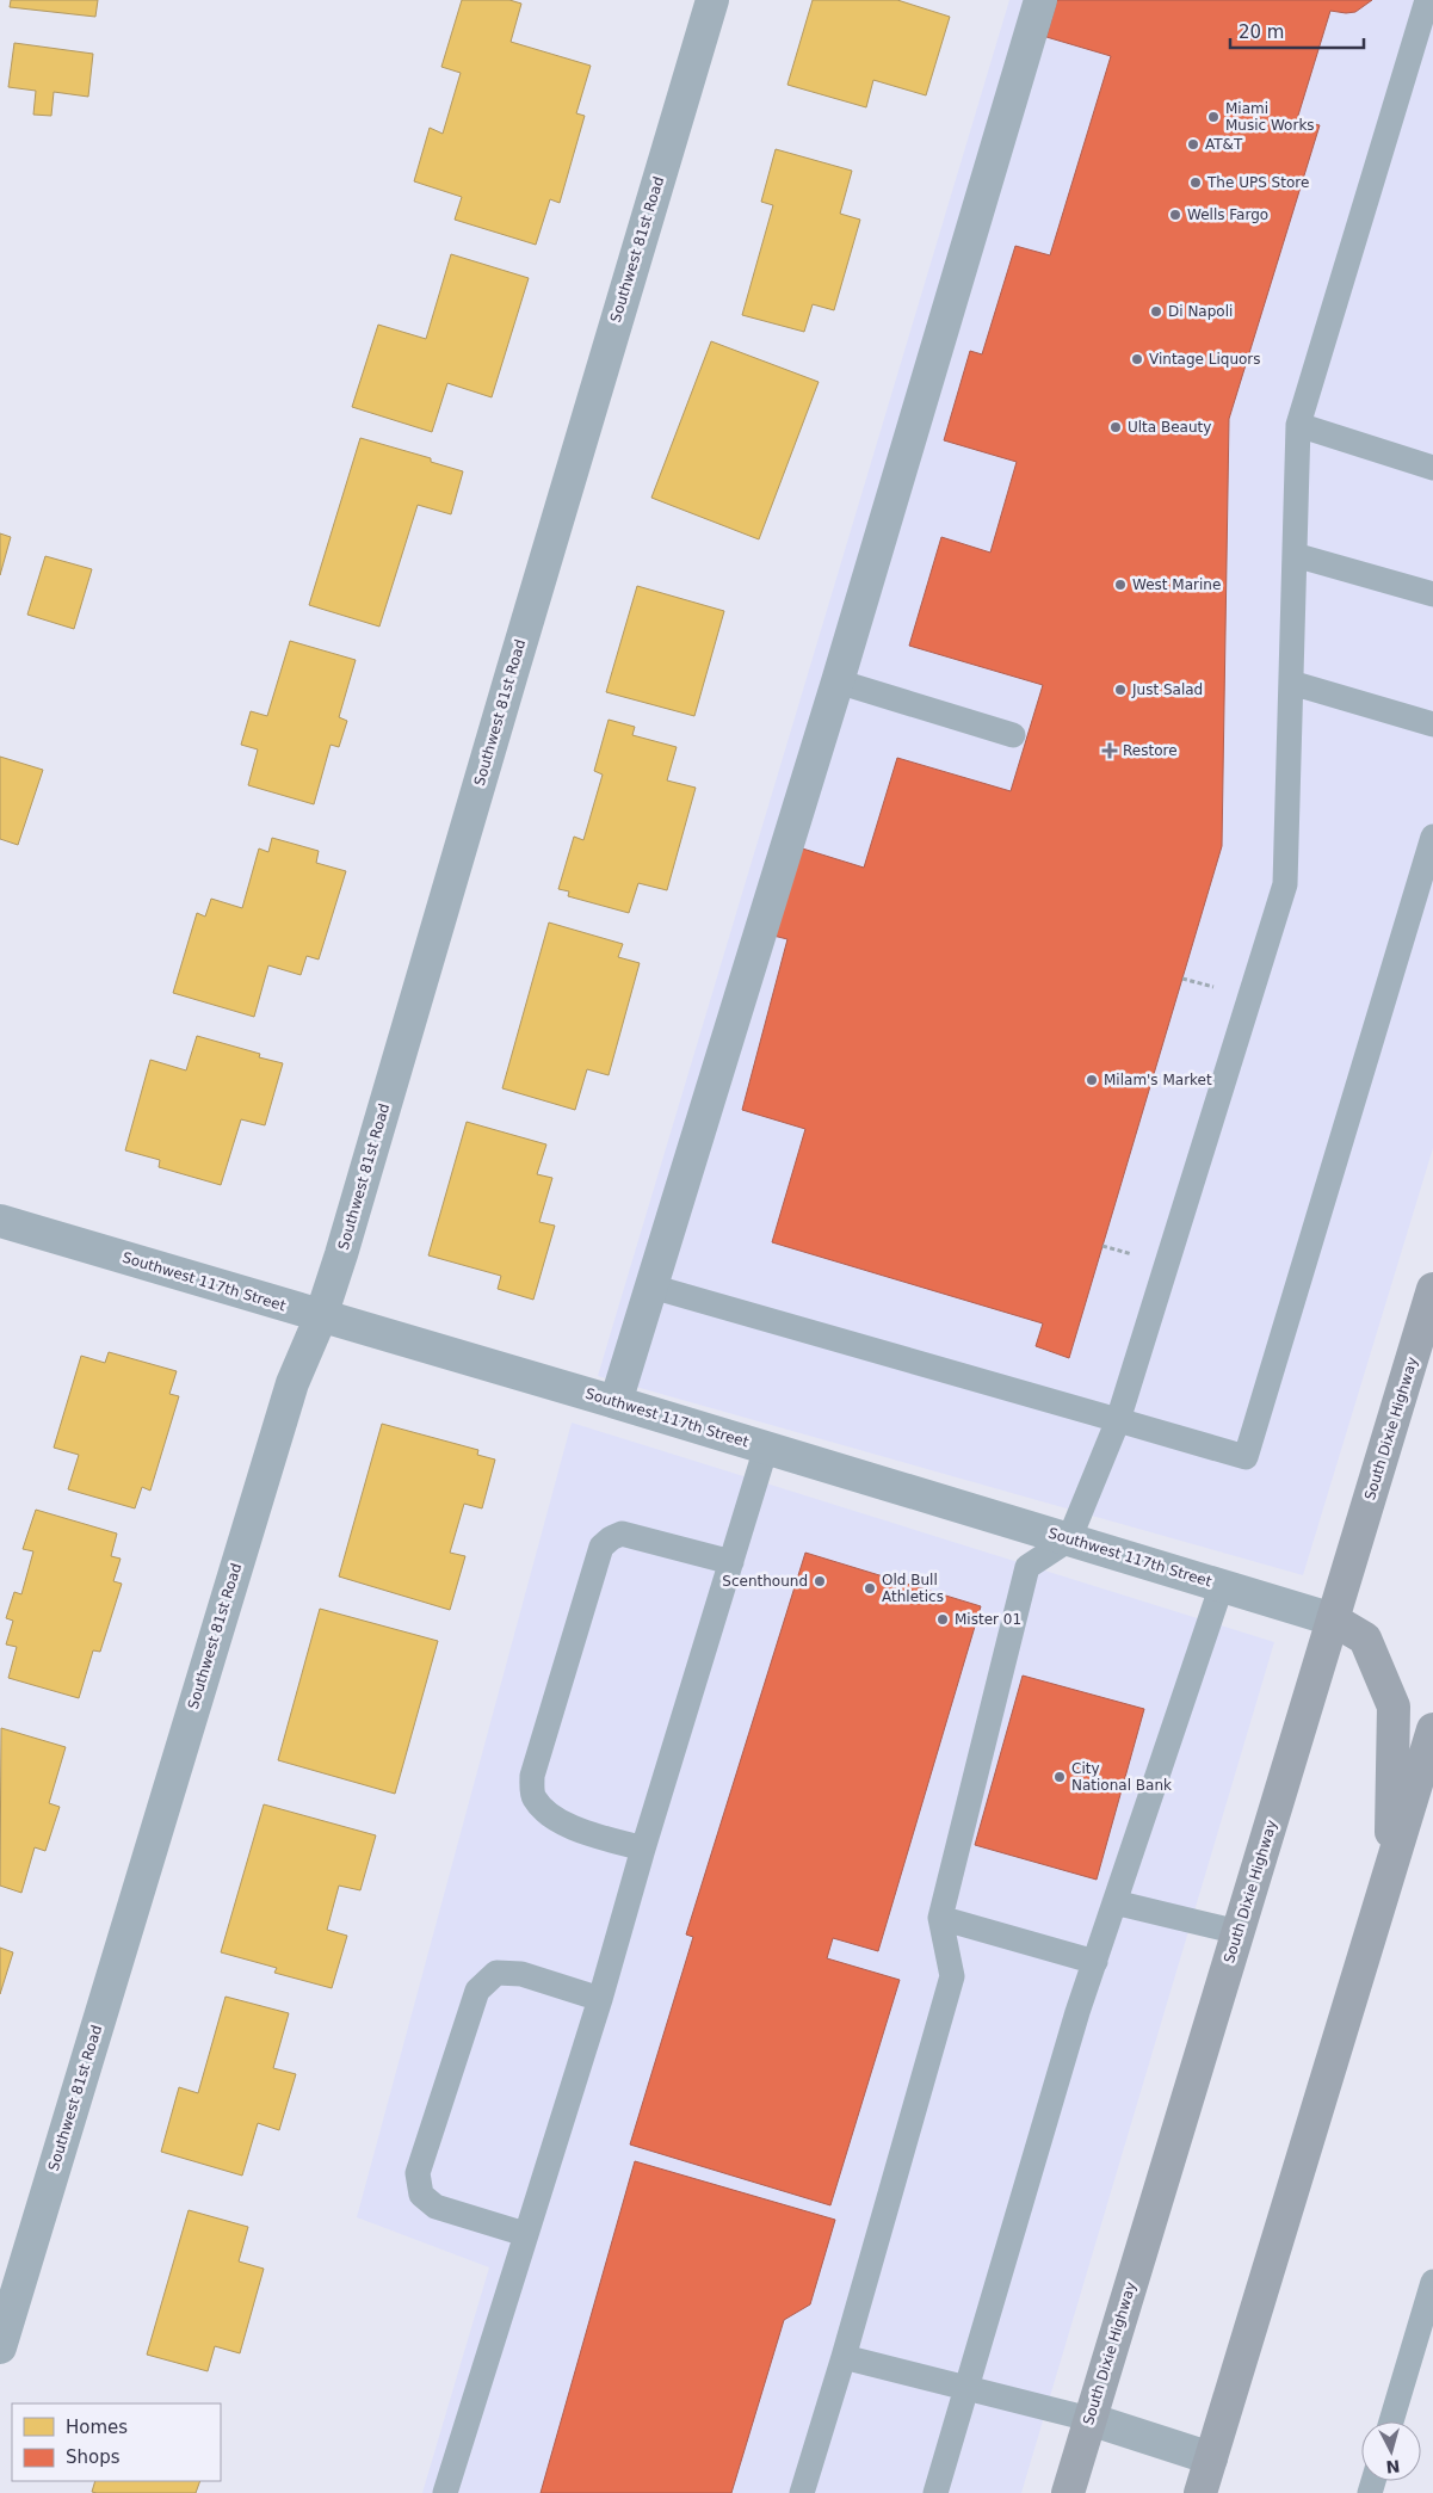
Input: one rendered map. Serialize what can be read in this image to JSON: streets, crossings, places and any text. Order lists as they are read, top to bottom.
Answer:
{
  "streets": {
    "highway": ["South Dixie Highway"],
    "street": ["Southwest 81st Road", "Southwest 117th Street"]
  },
  "crossings": [
    ["Southwest 81st Road", "Southwest 117th Street"],
    ["Southwest 117th Street", "South Dixie Highway"]
  ],
  "places": {
    "other": [
      "Miami Music Works",
      "AT&T",
      "The UPS Store",
      "Wells Fargo",
      "Di Napoli",
      "Vintage Liquors",
      "Ulta Beauty",
      "West Marine",
      "Just Salad",
      "Milam's Market",
      "Scenthound",
      "Old Bull Athletics",
      "Mister 01",
      "City National Bank"
    ],
    "health": ["Restore"]
  },
  "legend": ["Homes", "Shops"],
  "scale_bar": "20 m",
  "north": "bottom"
}
